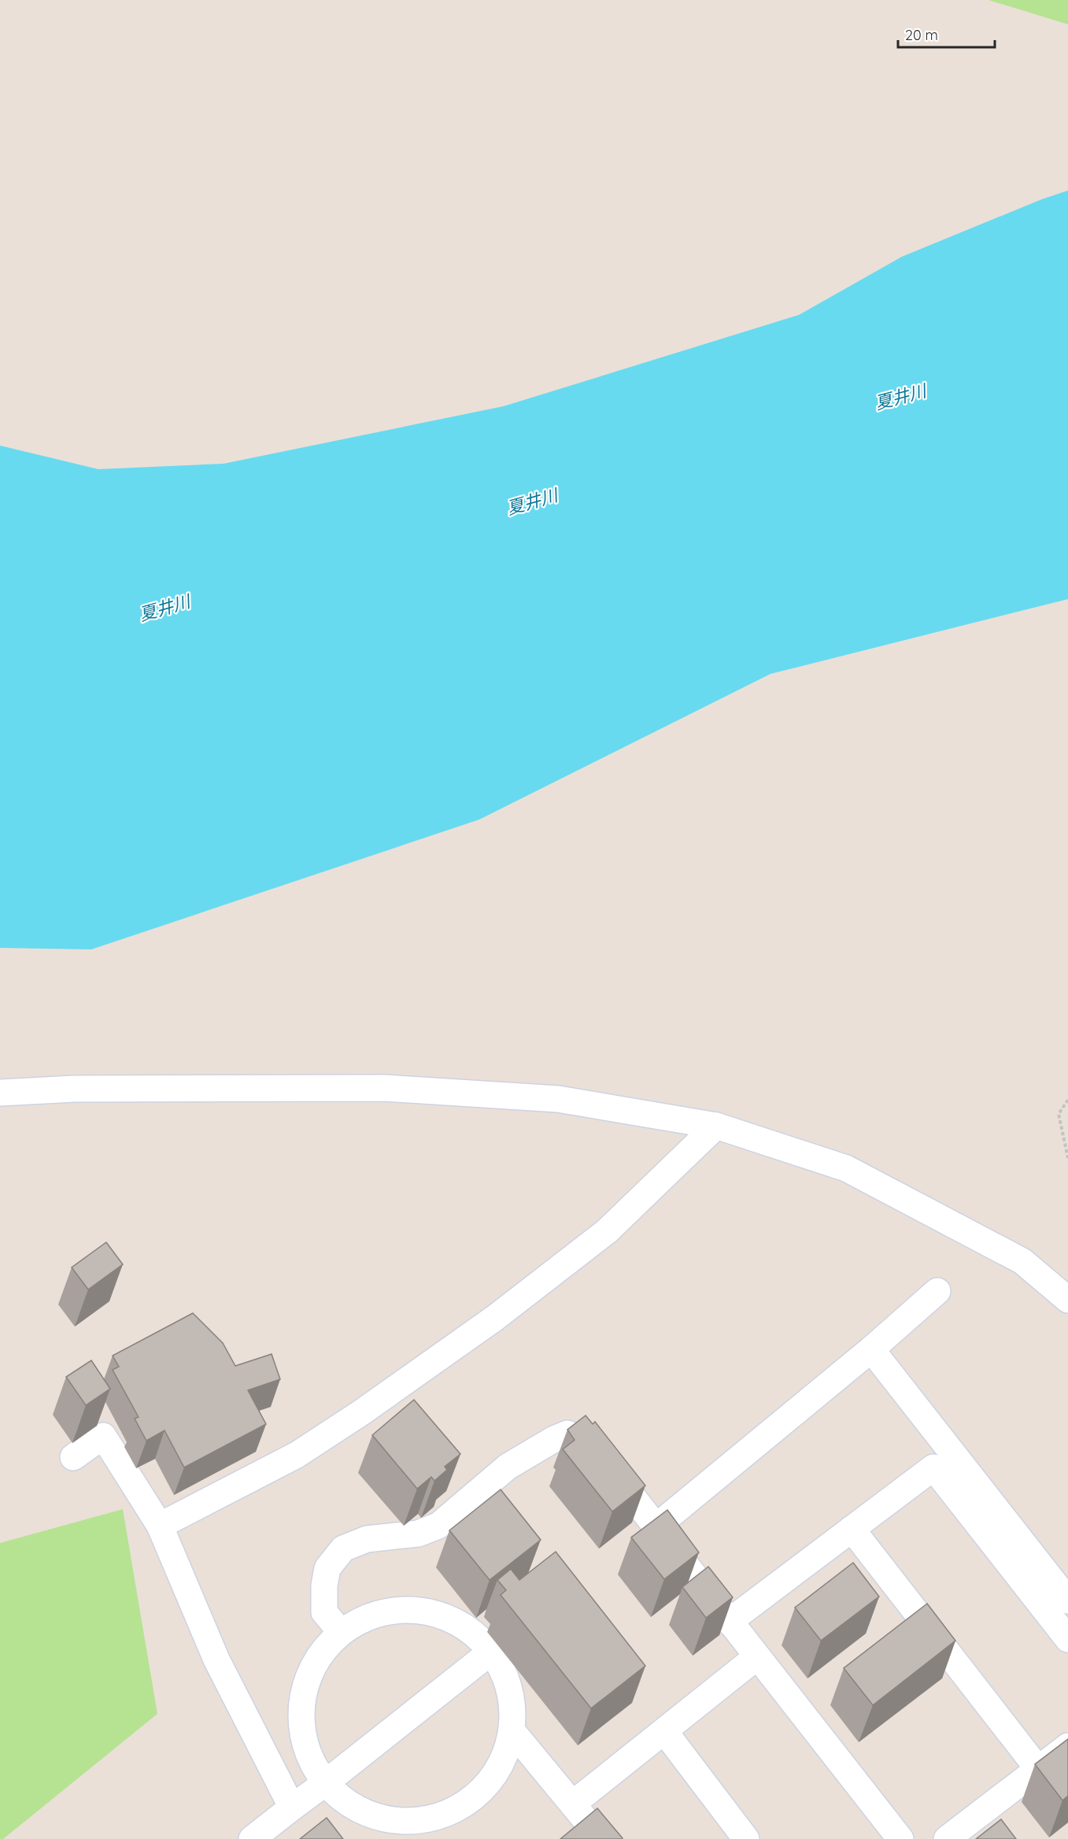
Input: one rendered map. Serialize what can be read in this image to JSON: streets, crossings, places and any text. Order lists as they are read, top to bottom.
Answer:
{
  "water": ["夏井川"],
  "scale_bar": "20 m"
}
